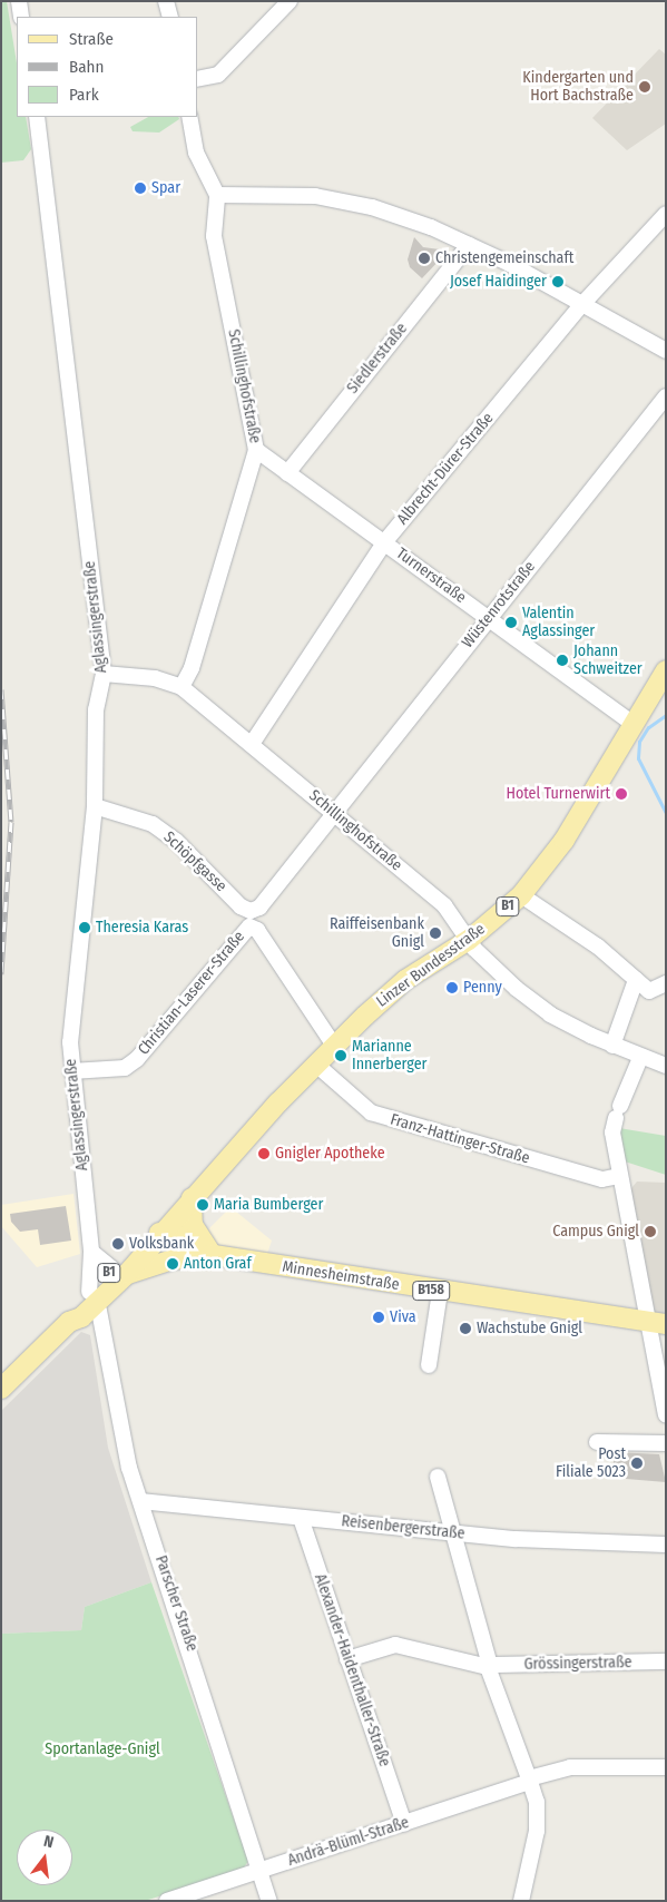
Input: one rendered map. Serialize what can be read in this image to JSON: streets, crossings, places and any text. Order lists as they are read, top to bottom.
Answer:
{
  "streets": {
    "main road": [
      "B1",
      "Linzer Bundesstraße",
      "Minnesheimstraße",
      "B158"
    ],
    "street": [
      "Siedlerstraße",
      "Schillinghofstraße",
      "Albrecht-Dürer-Straße",
      "Turnerstraße",
      "Wüstenrotstraße",
      "Aglassingerstraße",
      "Schöpfgasse",
      "Christian-Laserer-Straße",
      "Franz-Hattinger-Straße",
      "Reisenbergerstraße",
      "Parscher Straße",
      "Grössingerstraße",
      "Alexander-Haidenthaller-Straße",
      "Andrä-Blüml-Straße"
    ]
  },
  "crossings": [
    ["Siedlerstraße", "Turnerstraße"],
    ["Schillinghofstraße", "Albrecht-Dürer-Straße"],
    ["Schillinghofstraße", "Turnerstraße"],
    ["Schillinghofstraße", "Wüstenrotstraße"],
    ["Schillinghofstraße", "Aglassingerstraße"],
    ["Schillinghofstraße", "Schöpfgasse"],
    ["Schillinghofstraße", "Linzer Bundesstraße"],
    ["Albrecht-Dürer-Straße", "Turnerstraße"],
    ["Turnerstraße", "Wüstenrotstraße"],
    ["Turnerstraße", "Linzer Bundesstraße"],
    ["Wüstenrotstraße", "Schöpfgasse"],
    ["Aglassingerstraße", "Schöpfgasse"],
    ["Aglassingerstraße", "Linzer Bundesstraße"],
    ["Aglassingerstraße", "Christian-Laserer-Straße"],
    ["Aglassingerstraße", "Parscher Straße"],
    ["Linzer Bundesstraße", "Christian-Laserer-Straße"],
    ["Linzer Bundesstraße", "Franz-Hattinger-Straße"],
    ["Linzer Bundesstraße", "Minnesheimstraße"],
    ["Linzer Bundesstraße", "Parscher Straße"],
    ["Reisenbergerstraße", "Parscher Straße"],
    ["Reisenbergerstraße", "Grössingerstraße"],
    ["Reisenbergerstraße", "Alexander-Haidenthaller-Straße"],
    ["Parscher Straße", "Andrä-Blüml-Straße"],
    ["Alexander-Haidenthaller-Straße", "Andrä-Blüml-Straße"]
  ],
  "parks": ["Sportanlage-Gnigl"],
  "places": [
    "Kindergarten und Hort Bachstraße",
    "Spar",
    "Christengemeinschaft",
    "Josef Haidinger",
    "Valentin Aglassinger",
    "Johann Schweitzer",
    "Hotel Turnerwirt",
    "Theresia Karas",
    "Raiffeisenbank Gnigl",
    "Penny",
    "Marianne Innerberger",
    "Gnigler Apotheke",
    "Maria Bumberger",
    "Campus Gnigl",
    "Volksbank",
    "Anton Graf",
    "Viva",
    "Wachstube Gnigl",
    "Post Filiale 5023"
  ],
  "legend": ["Straße", "Bahn", "Park"],
  "north": "top"
}
